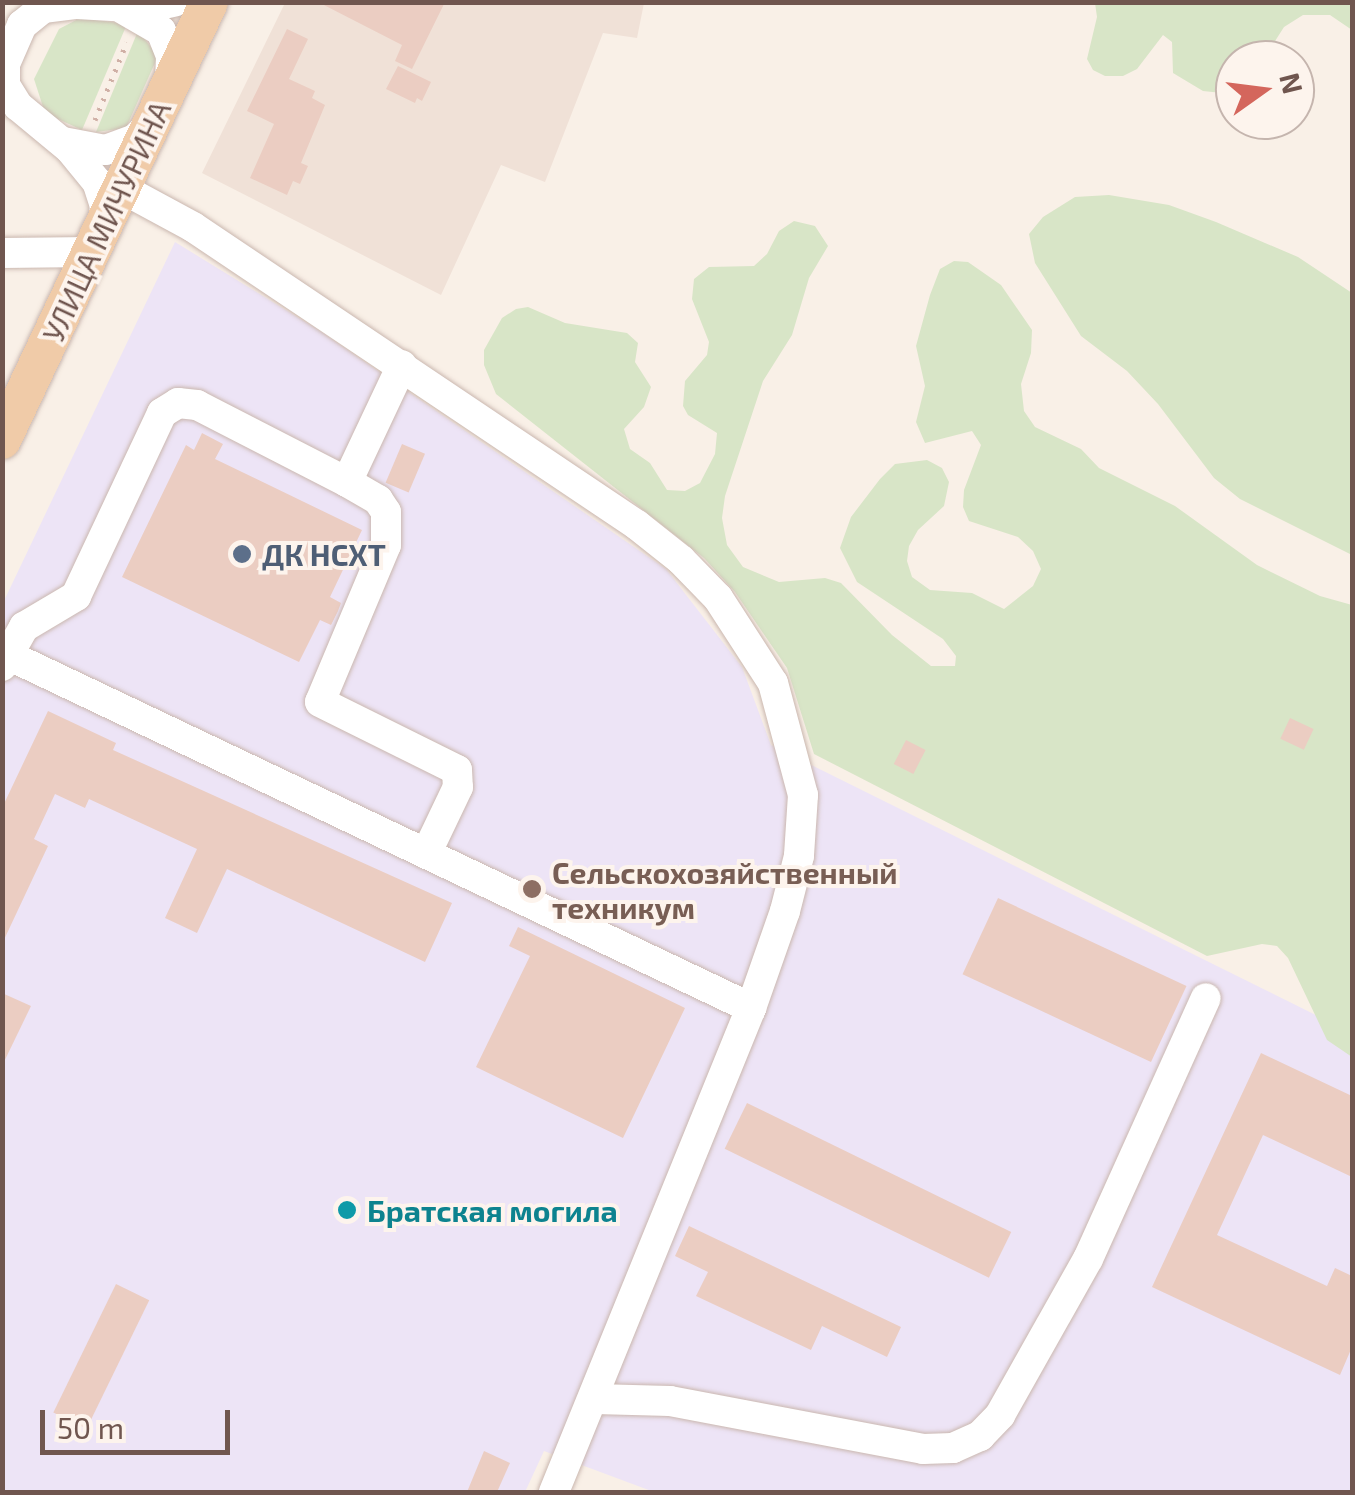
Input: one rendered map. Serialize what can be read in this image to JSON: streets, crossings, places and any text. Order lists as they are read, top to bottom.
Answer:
{
  "streets": {
    "main road": ["УЛИЦА МИЧУРИНА"]
  },
  "places": ["ДК НСХТ", "Сельскохозяйственный техникум", "Братская могила"],
  "scale_bar": "50 m",
  "north": "right"
}
